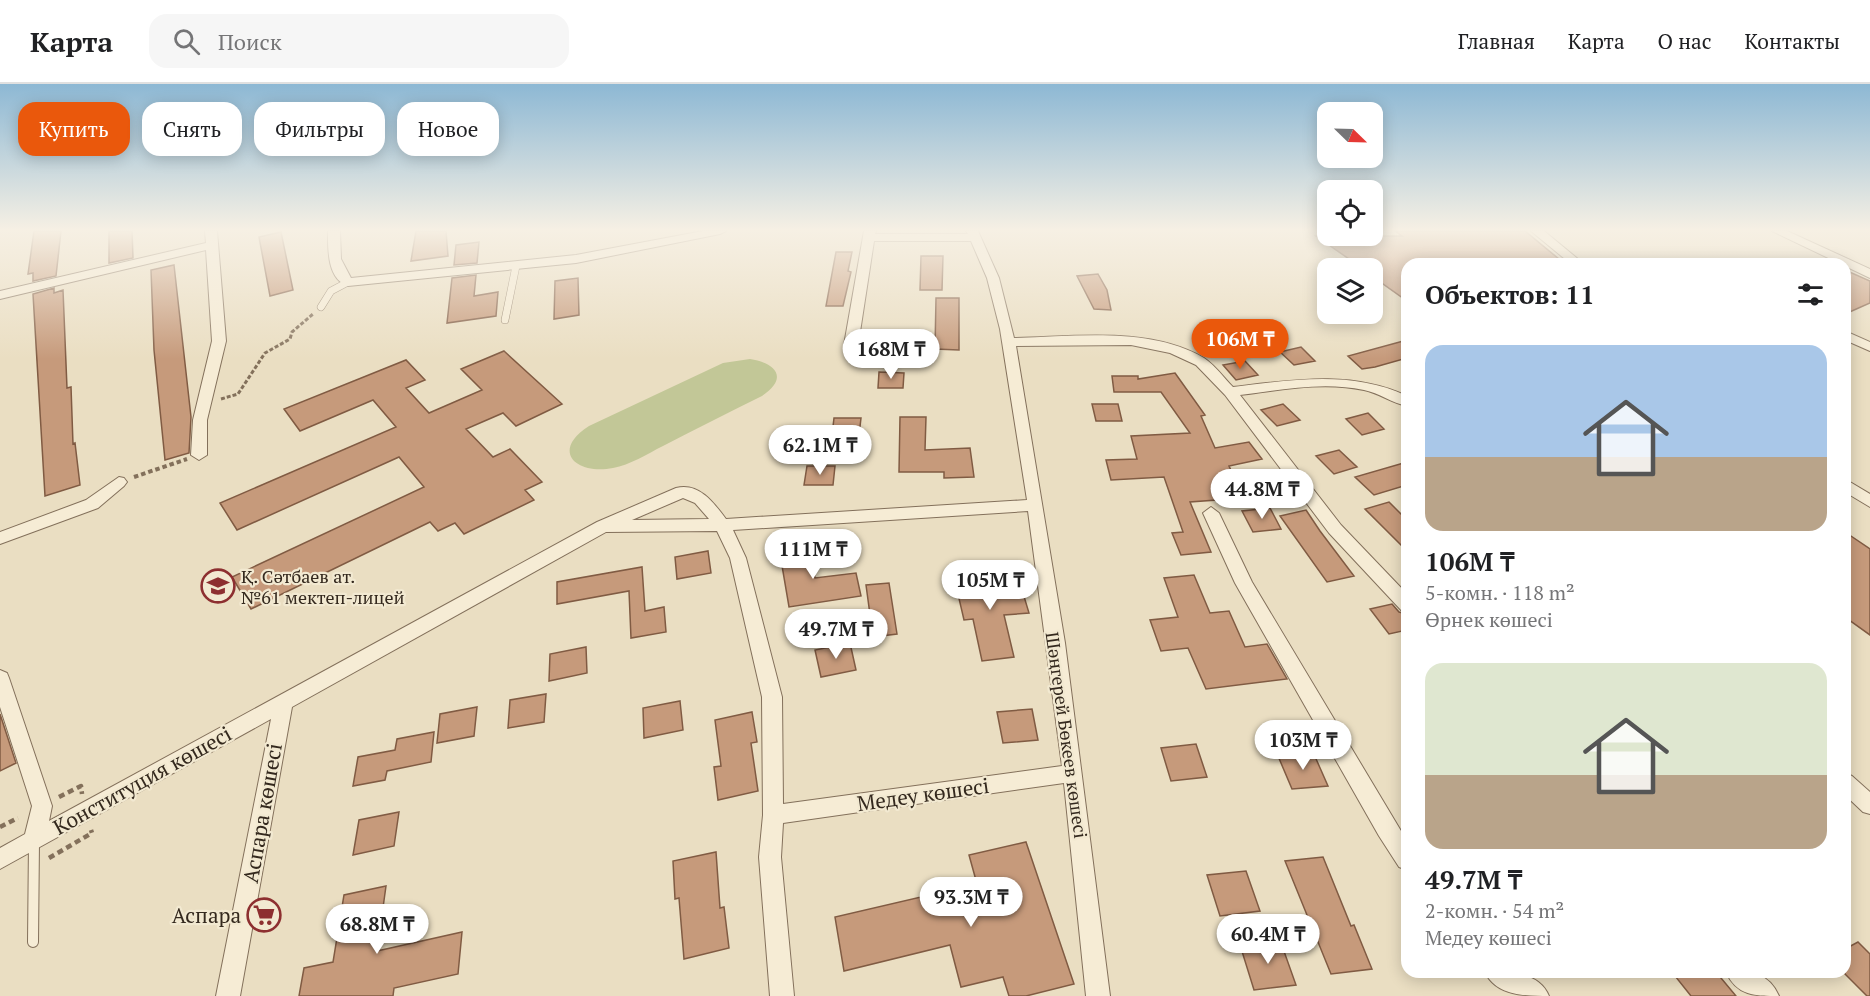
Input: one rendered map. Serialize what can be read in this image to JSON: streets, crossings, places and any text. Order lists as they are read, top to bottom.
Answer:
{
  "streets": {
    "street": [
      "Шәңгерей Бөкеев көшесі",
      "Конституция көшесі",
      "Медеу көшесі",
      "Аспара көшесі"
    ]
  },
  "crossings": [
    ["Шәңгерей Бөкеев көшесі", "Медеу көшесі"],
    ["Конституция көшесі", "Аспара көшесі"]
  ],
  "places": {
    "school or university": ["Қ. Сәтбаев ат. №61 мектеп-лицей"],
    "supermarket": ["Аспара"]
  },
  "north": "bottom right",
  "page": {
    "header": "Карта",
    "search": "Поиск",
    "nav": [
      "Главная",
      "Карта",
      "О нас",
      "Контакты"
    ],
    "chip": [
      "Купить",
      "Снять",
      "Фильтры",
      "Новое"
    ],
    "heading": "Объектов: 11",
    "price": [
      "106M ₸",
      "168M ₸",
      "62.1M ₸",
      "44.8M ₸",
      "111M ₸",
      "105M ₸",
      "49.7M ₸",
      "103M ₸",
      "93.3M ₸",
      "68.8M ₸",
      "60.4M ₸"
    ],
    "list": [
      {
        "name": "106M ₸",
        "note": "5-комн. · 118 m² · Өрнек көшесі"
      },
      {
        "name": "49.7M ₸",
        "note": "2-комн. · 54 m² · Медеу көшесі"
      }
    ]
  }
}
